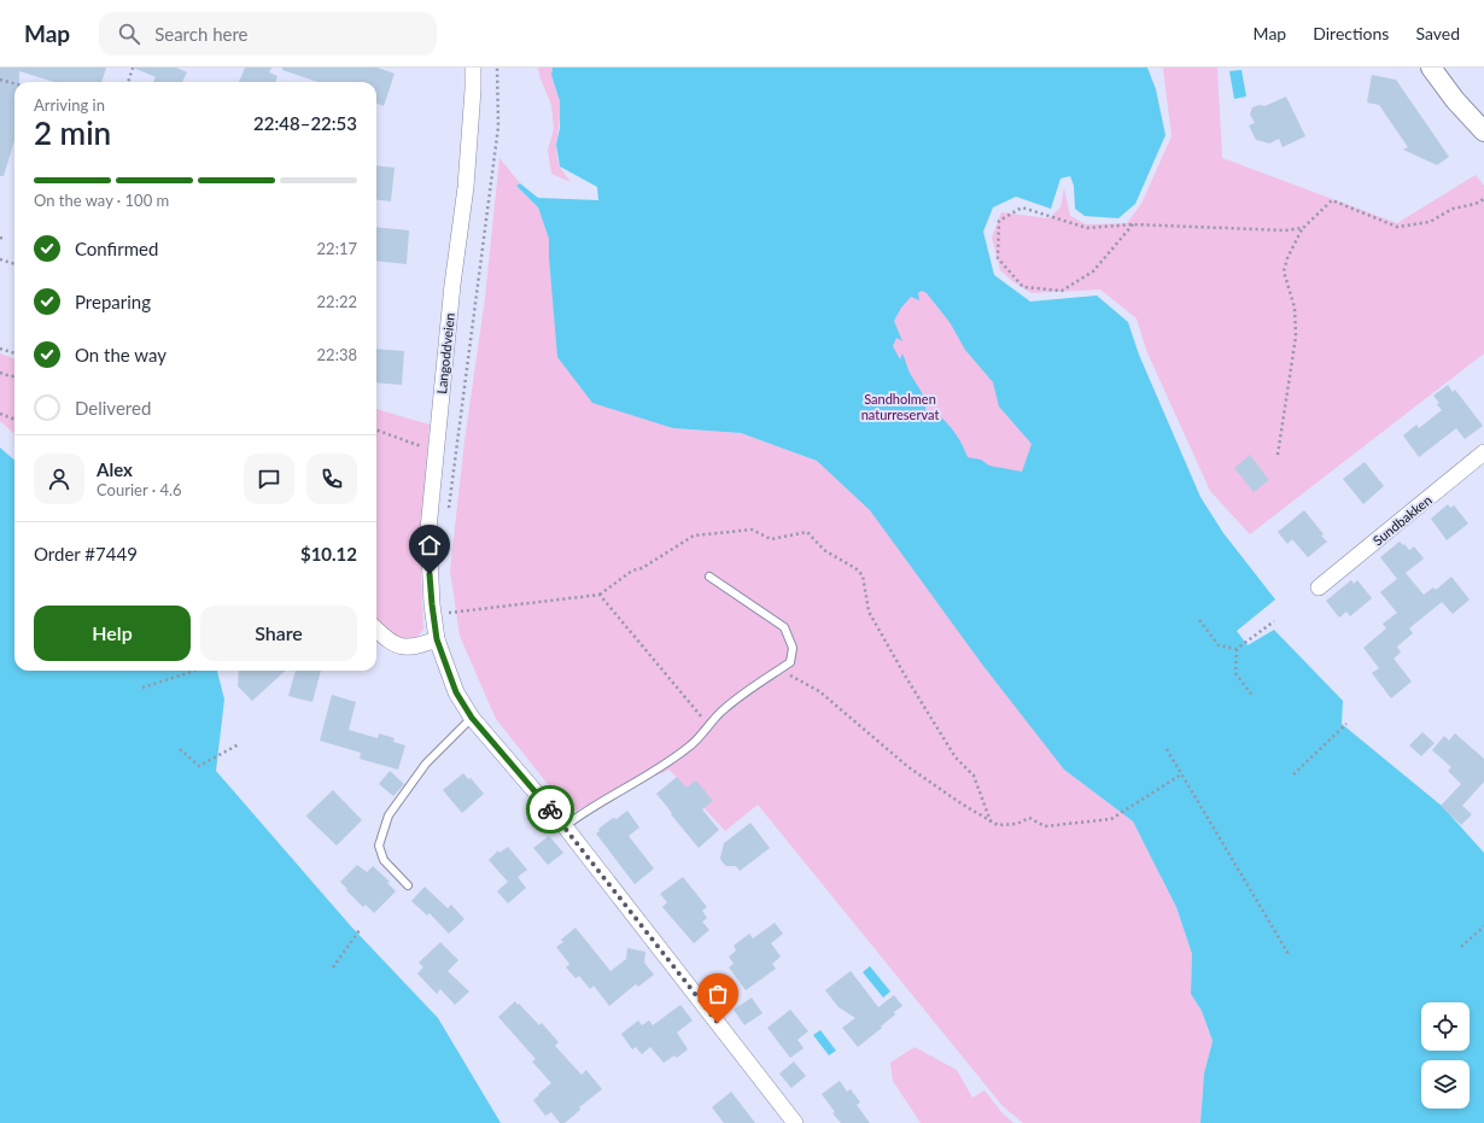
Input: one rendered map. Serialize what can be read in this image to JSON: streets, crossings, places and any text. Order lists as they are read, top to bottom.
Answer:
{
  "streets": {
    "street": ["Langoddveien", "Sundbakken"]
  },
  "parks": ["Sandholmen naturreservat"],
  "page": {
    "header": "Map",
    "search": "Search here",
    "nav": ["Map", "Directions", "Saved"],
    "heading": ["2 min", "Arriving in", "22:48–22:53"],
    "panel": [
      "Alex",
      "Courier · 4.6",
      "Order #7449",
      "$10.12"
    ],
    "bar": "On the way · 100 m",
    "list": [
      ["Confirmed", "22:17"],
      ["Preparing", "22:22"],
      ["On the way", "22:38"],
      "Delivered"
    ],
    "buttons": ["Help", "Share"]
  }
}
